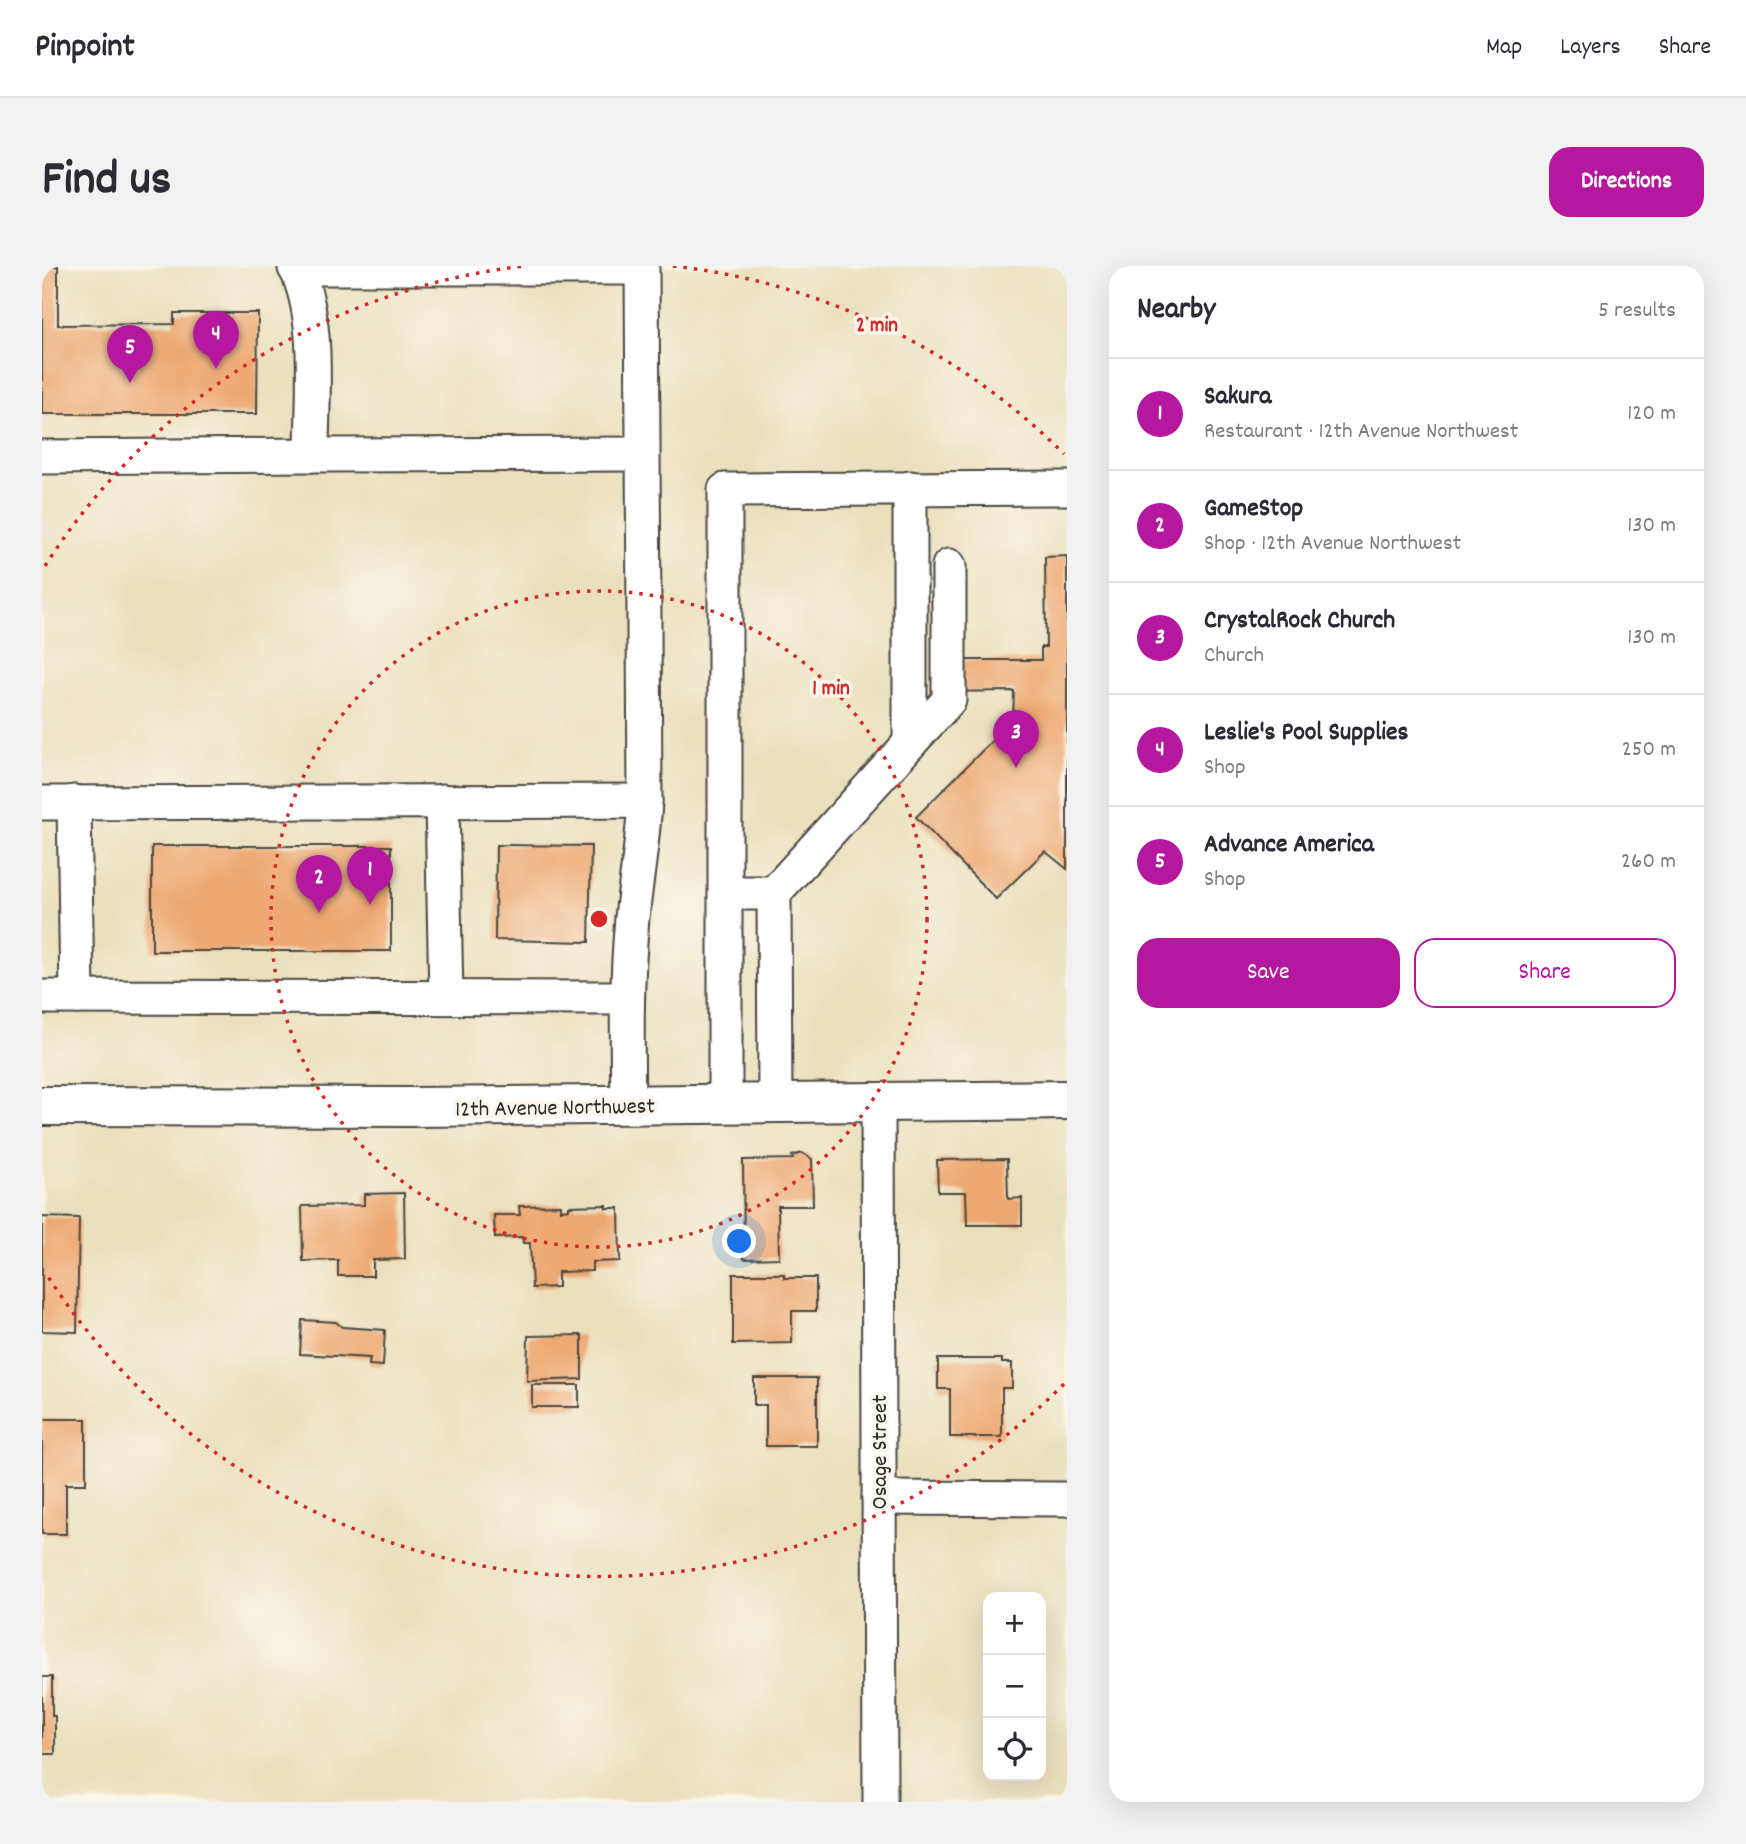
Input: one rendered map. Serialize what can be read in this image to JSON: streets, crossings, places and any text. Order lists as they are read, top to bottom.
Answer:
{
  "streets": {
    "main road": ["12th Avenue Northwest"],
    "street": ["Osage Street"]
  },
  "crossings": [
    ["12th Avenue Northwest", "Osage Street"]
  ],
  "page": {
    "header": "Pinpoint",
    "nav": ["Map", "Layers", "Share"],
    "title": "Find us",
    "buttons": [
      "Directions",
      ["Save", "Share"]
    ],
    "heading": ["Nearby", "5 results"],
    "pins": [
      "4",
      "5",
      "3",
      "1",
      "2"
    ],
    "list": [
      {
        "mark": "1",
        "name": "Sakura",
        "note": "Restaurant · 12th Avenue Northwest",
        "value": "120 m"
      },
      {
        "mark": "2",
        "name": "GameStop",
        "note": "Shop · 12th Avenue Northwest",
        "value": "130 m"
      },
      {
        "mark": "3",
        "name": "CrystalRock Church",
        "note": "Church",
        "value": "130 m"
      },
      {
        "mark": "4",
        "name": "Leslie's Pool Supplies",
        "note": "Shop",
        "value": "250 m"
      },
      {
        "mark": "5",
        "name": "Advance America",
        "note": "Shop",
        "value": "260 m"
      }
    ],
    "map_buttons": ["+", "−"]
  },
  "rings": ["2 min", "1 min"]
}
